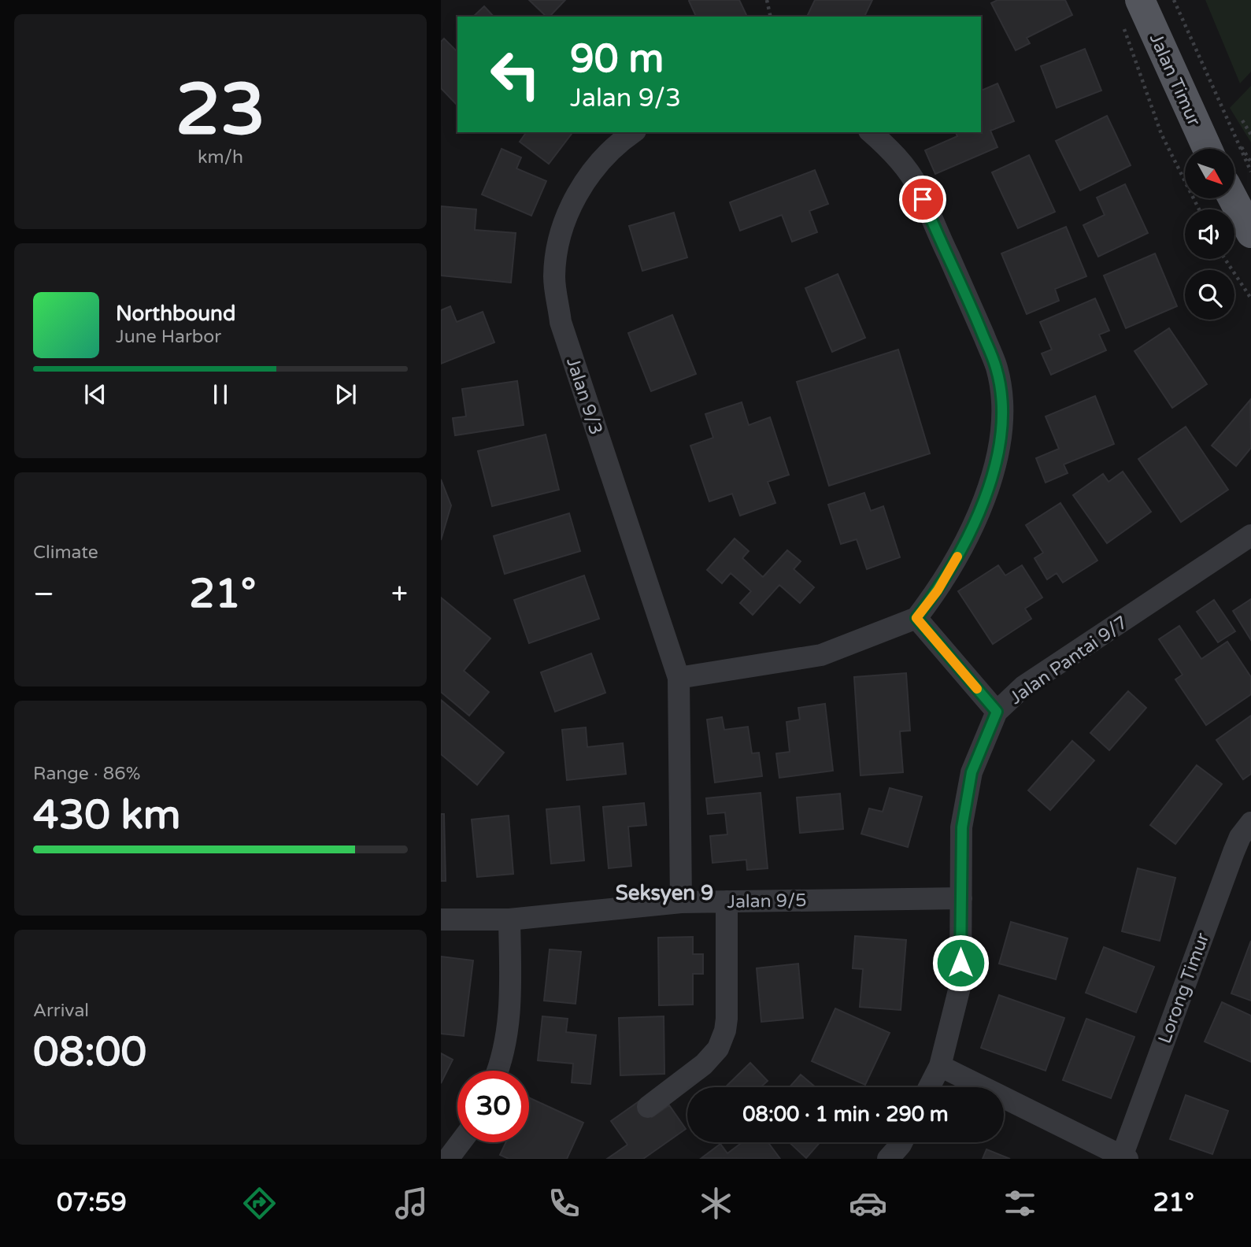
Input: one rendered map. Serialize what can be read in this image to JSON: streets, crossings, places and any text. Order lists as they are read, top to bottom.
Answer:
{
  "streets": {
    "main road": ["Jalan Timur"],
    "street": [
      "Jalan 9/3",
      "Jalan Pantai 9/7",
      "Jalan 9/5",
      "Lorong Timur"
    ]
  },
  "crossings": [
    ["Jalan 9/3", "Jalan 9/5"],
    ["Jalan Pantai 9/7", "Jalan 9/5"],
    ["Jalan Pantai 9/7", "Lorong Timur"]
  ],
  "districts": ["Seksyen 9"],
  "north": "bottom right",
  "page": {
    "tile": [
      ["23", "km/h"],
      "Climate",
      ["Range · 86%", "430 km"],
      ["Arrival", "08:00"]
    ],
    "turn": ["90 m", "Jalan 9/3"],
    "song": ["Northbound", "June Harbor"],
    "heat": ["−", "21°", "+"],
    "limit": "30",
    "trip": "08:00 · 1 min · 290 m",
    "tabs": ["07:59", "21°"]
  }
}
